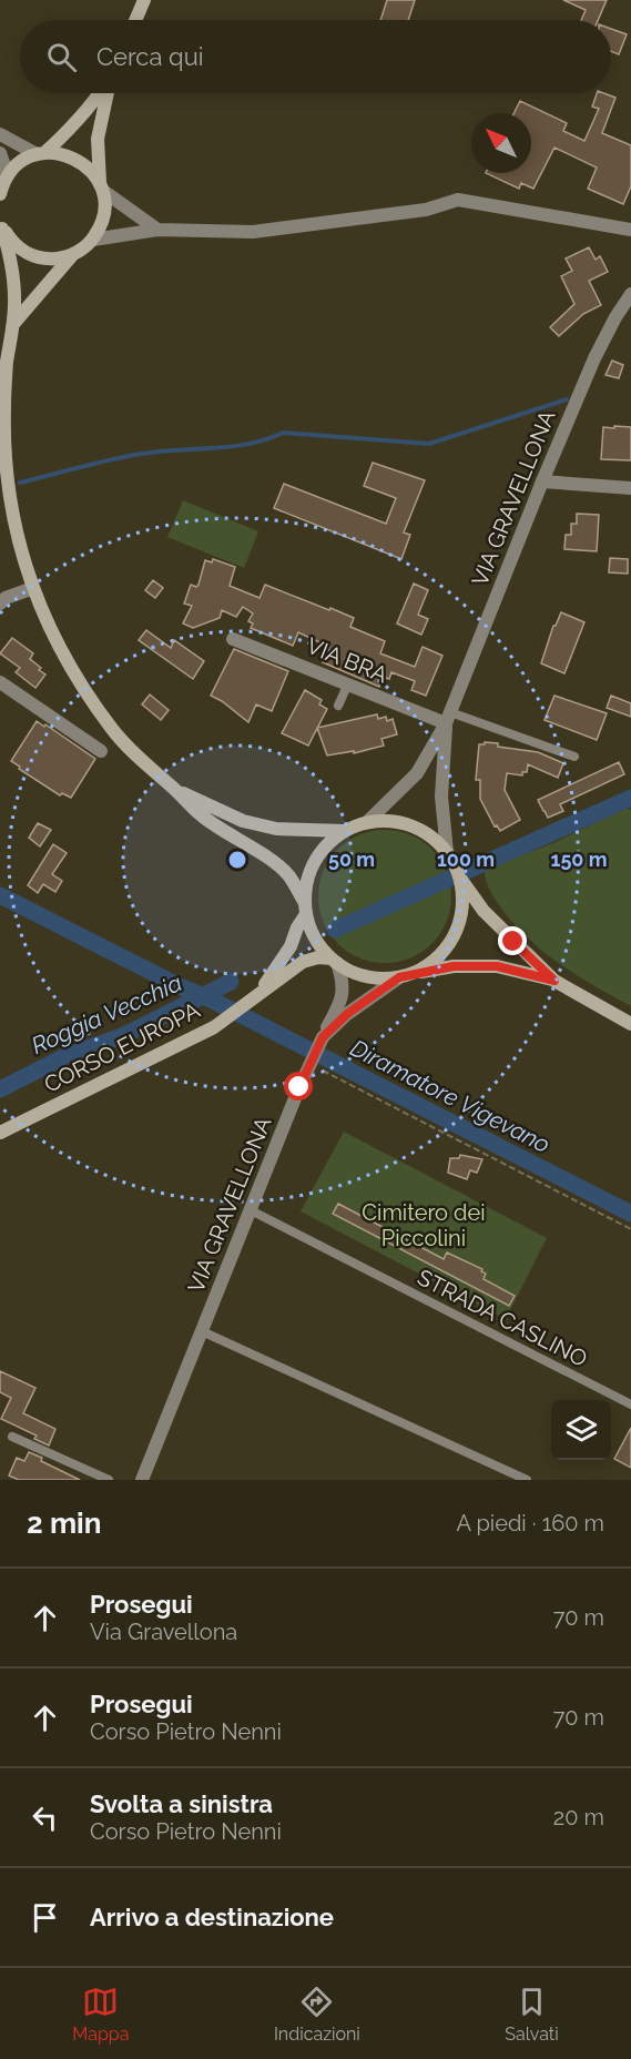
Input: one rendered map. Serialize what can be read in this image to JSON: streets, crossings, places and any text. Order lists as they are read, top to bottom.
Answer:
{
  "streets": {
    "main road": ["CORSO EUROPA"],
    "street": ["VIA GRAVELLONA", "VIA BRA"],
    "lane": ["STRADA CASLINO"]
  },
  "crossings": [
    ["VIA GRAVELLONA", "VIA BRA"],
    ["VIA GRAVELLONA", "CORSO EUROPA"],
    ["VIA GRAVELLONA", "STRADA CASLINO"]
  ],
  "water": ["Roggia Vecchia", "Diramatore Vigevano"],
  "parks": ["Cimitero dei Piccolini"],
  "north": "top left",
  "page": {
    "search": "Cerca qui",
    "heading": ["2 min", "A piedi · 160 m"],
    "list": [
      ["Prosegui", "Via Gravellona", "70 m"],
      ["Prosegui", "Corso Pietro Nenni", "70 m"],
      ["Svolta a sinistra", "Corso Pietro Nenni", "20 m"],
      "Arrivo a destinazione"
    ],
    "nav": ["Mappa", "Indicazioni", "Salvati"]
  },
  "rings": ["50 m", "100 m", "150 m"]
}
